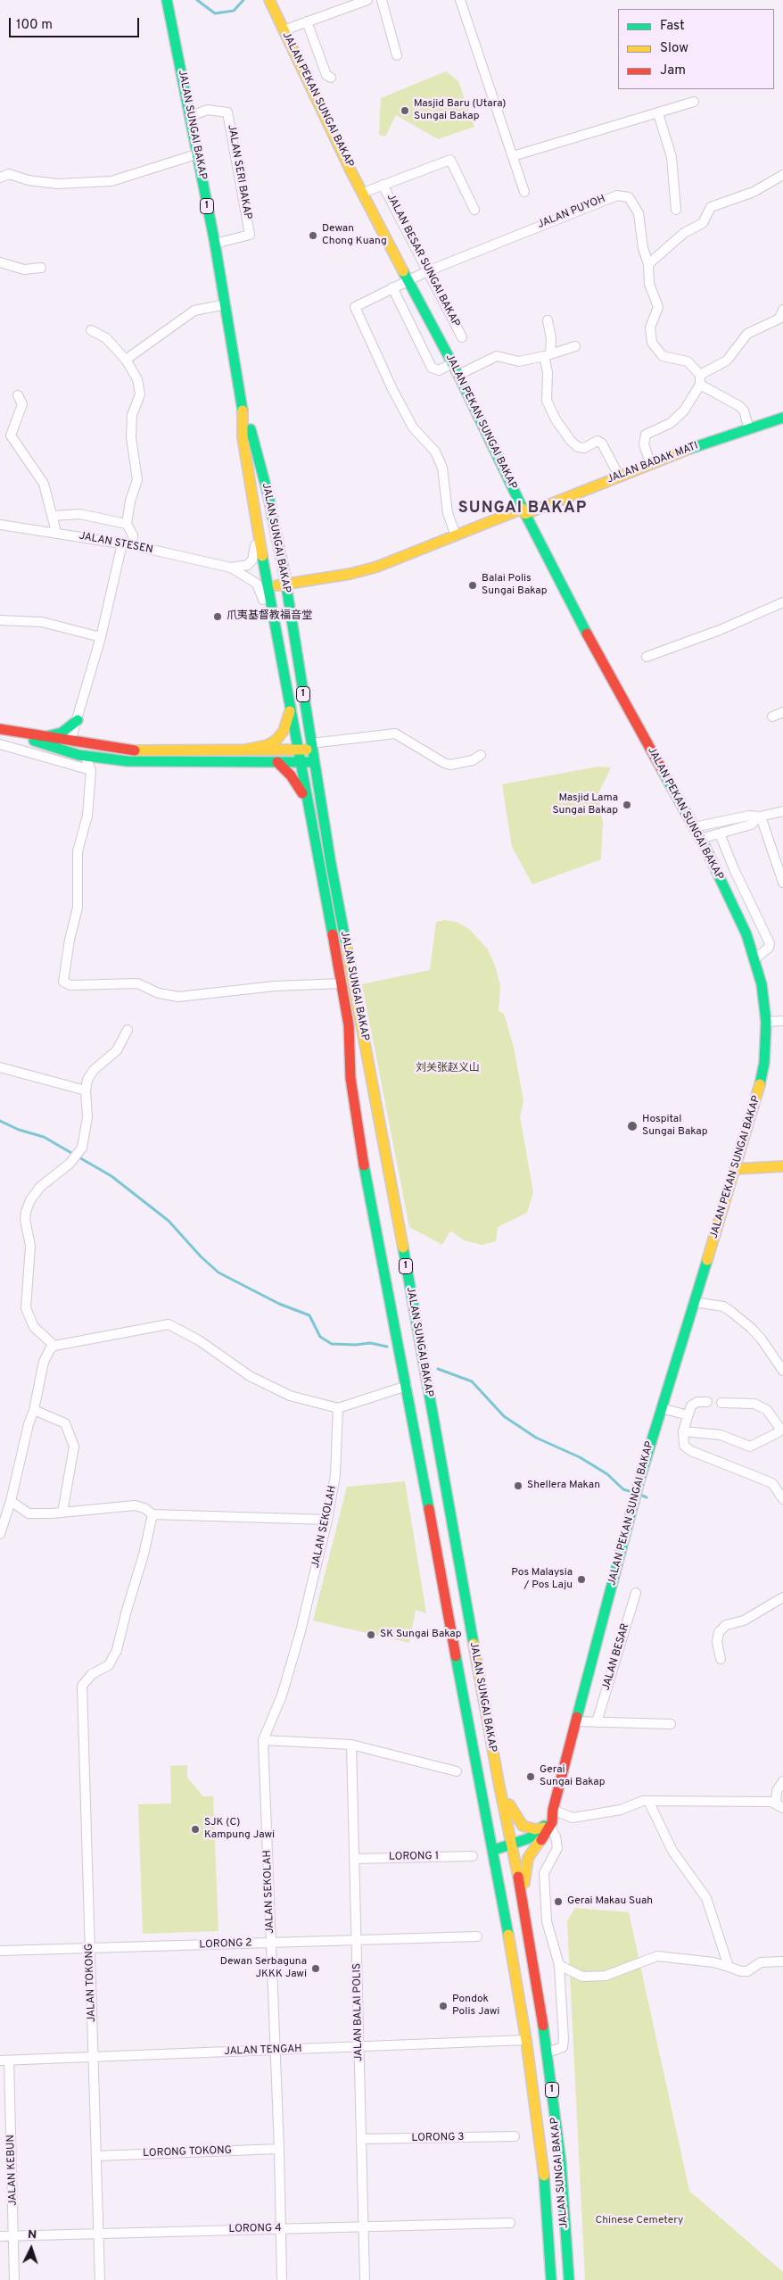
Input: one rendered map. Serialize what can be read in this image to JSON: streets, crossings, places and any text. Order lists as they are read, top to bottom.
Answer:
{
  "streets": {
    "main road": [
      "JALAN PEKAN SUNGAI BAKAP",
      "JALAN SUNGAI BAKAP",
      "1",
      "JALAN BADAK MATI"
    ],
    "street": [
      "JALAN SERI BAKAP",
      "JALAN PUYOH",
      "JALAN BESAR SUNGAI BAKAP",
      "JALAN STESEN",
      "JALAN SEKOLAH",
      "JALAN BESAR",
      "LORONG 1",
      "LORONG 2",
      "JALAN TOKONG",
      "JALAN BALAI POLIS",
      "JALAN TENGAH",
      "LORONG 3",
      "LORONG TOKONG",
      "JALAN KEBUN",
      "LORONG 4"
    ]
  },
  "crossings": [
    ["JALAN PEKAN SUNGAI BAKAP", "JALAN SUNGAI BAKAP"],
    ["JALAN PEKAN SUNGAI BAKAP", "JALAN PUYOH"],
    ["JALAN PEKAN SUNGAI BAKAP", "JALAN BADAK MATI"],
    ["JALAN SUNGAI BAKAP", "JALAN SERI BAKAP"],
    ["JALAN SUNGAI BAKAP", "JALAN BADAK MATI"],
    ["JALAN SUNGAI BAKAP", "JALAN STESEN"],
    ["JALAN SUNGAI BAKAP", "JALAN TENGAH"],
    ["JALAN PUYOH", "JALAN BESAR SUNGAI BAKAP"],
    ["JALAN PUYOH", "JALAN BADAK MATI"],
    ["JALAN SEKOLAH", "LORONG 2"],
    ["JALAN SEKOLAH", "JALAN TENGAH"],
    ["JALAN SEKOLAH", "LORONG TOKONG"],
    ["JALAN SEKOLAH", "LORONG 4"],
    ["LORONG 1", "JALAN BALAI POLIS"],
    ["LORONG 2", "JALAN TOKONG"],
    ["LORONG 2", "JALAN BALAI POLIS"],
    ["JALAN TOKONG", "JALAN TENGAH"],
    ["JALAN TOKONG", "LORONG TOKONG"],
    ["JALAN TOKONG", "LORONG 4"],
    ["JALAN BALAI POLIS", "JALAN TENGAH"],
    ["JALAN BALAI POLIS", "LORONG 3"],
    ["JALAN BALAI POLIS", "LORONG 4"],
    ["JALAN TENGAH", "JALAN KEBUN"],
    ["JALAN KEBUN", "LORONG 4"]
  ],
  "districts": ["SUNGAI BAKAP"],
  "parks": ["刘关张赵义山", "Chinese Cemetery"],
  "places": [
    "Masjid Baru (Utara) Sungai Bakap",
    "Dewan Chong Kuang",
    "Balai Polis Sungai Bakap",
    "爪夷基督教福音堂",
    "Masjid Lama Sungai Bakap",
    "Hospital Sungai Bakap",
    "Shellera Makan",
    "Pos Malaysia / Pos Laju",
    "SK Sungai Bakap",
    "Gerai Sungai Bakap",
    "SJK (C) Kampung Jawi",
    "Gerai Makau Suah",
    "Dewan Serbaguna JKKK Jawi",
    "Pondok Polis Jawi"
  ],
  "legend": ["Fast", "Slow", "Jam"],
  "scale_bar": "100 m",
  "north": "top"
}
